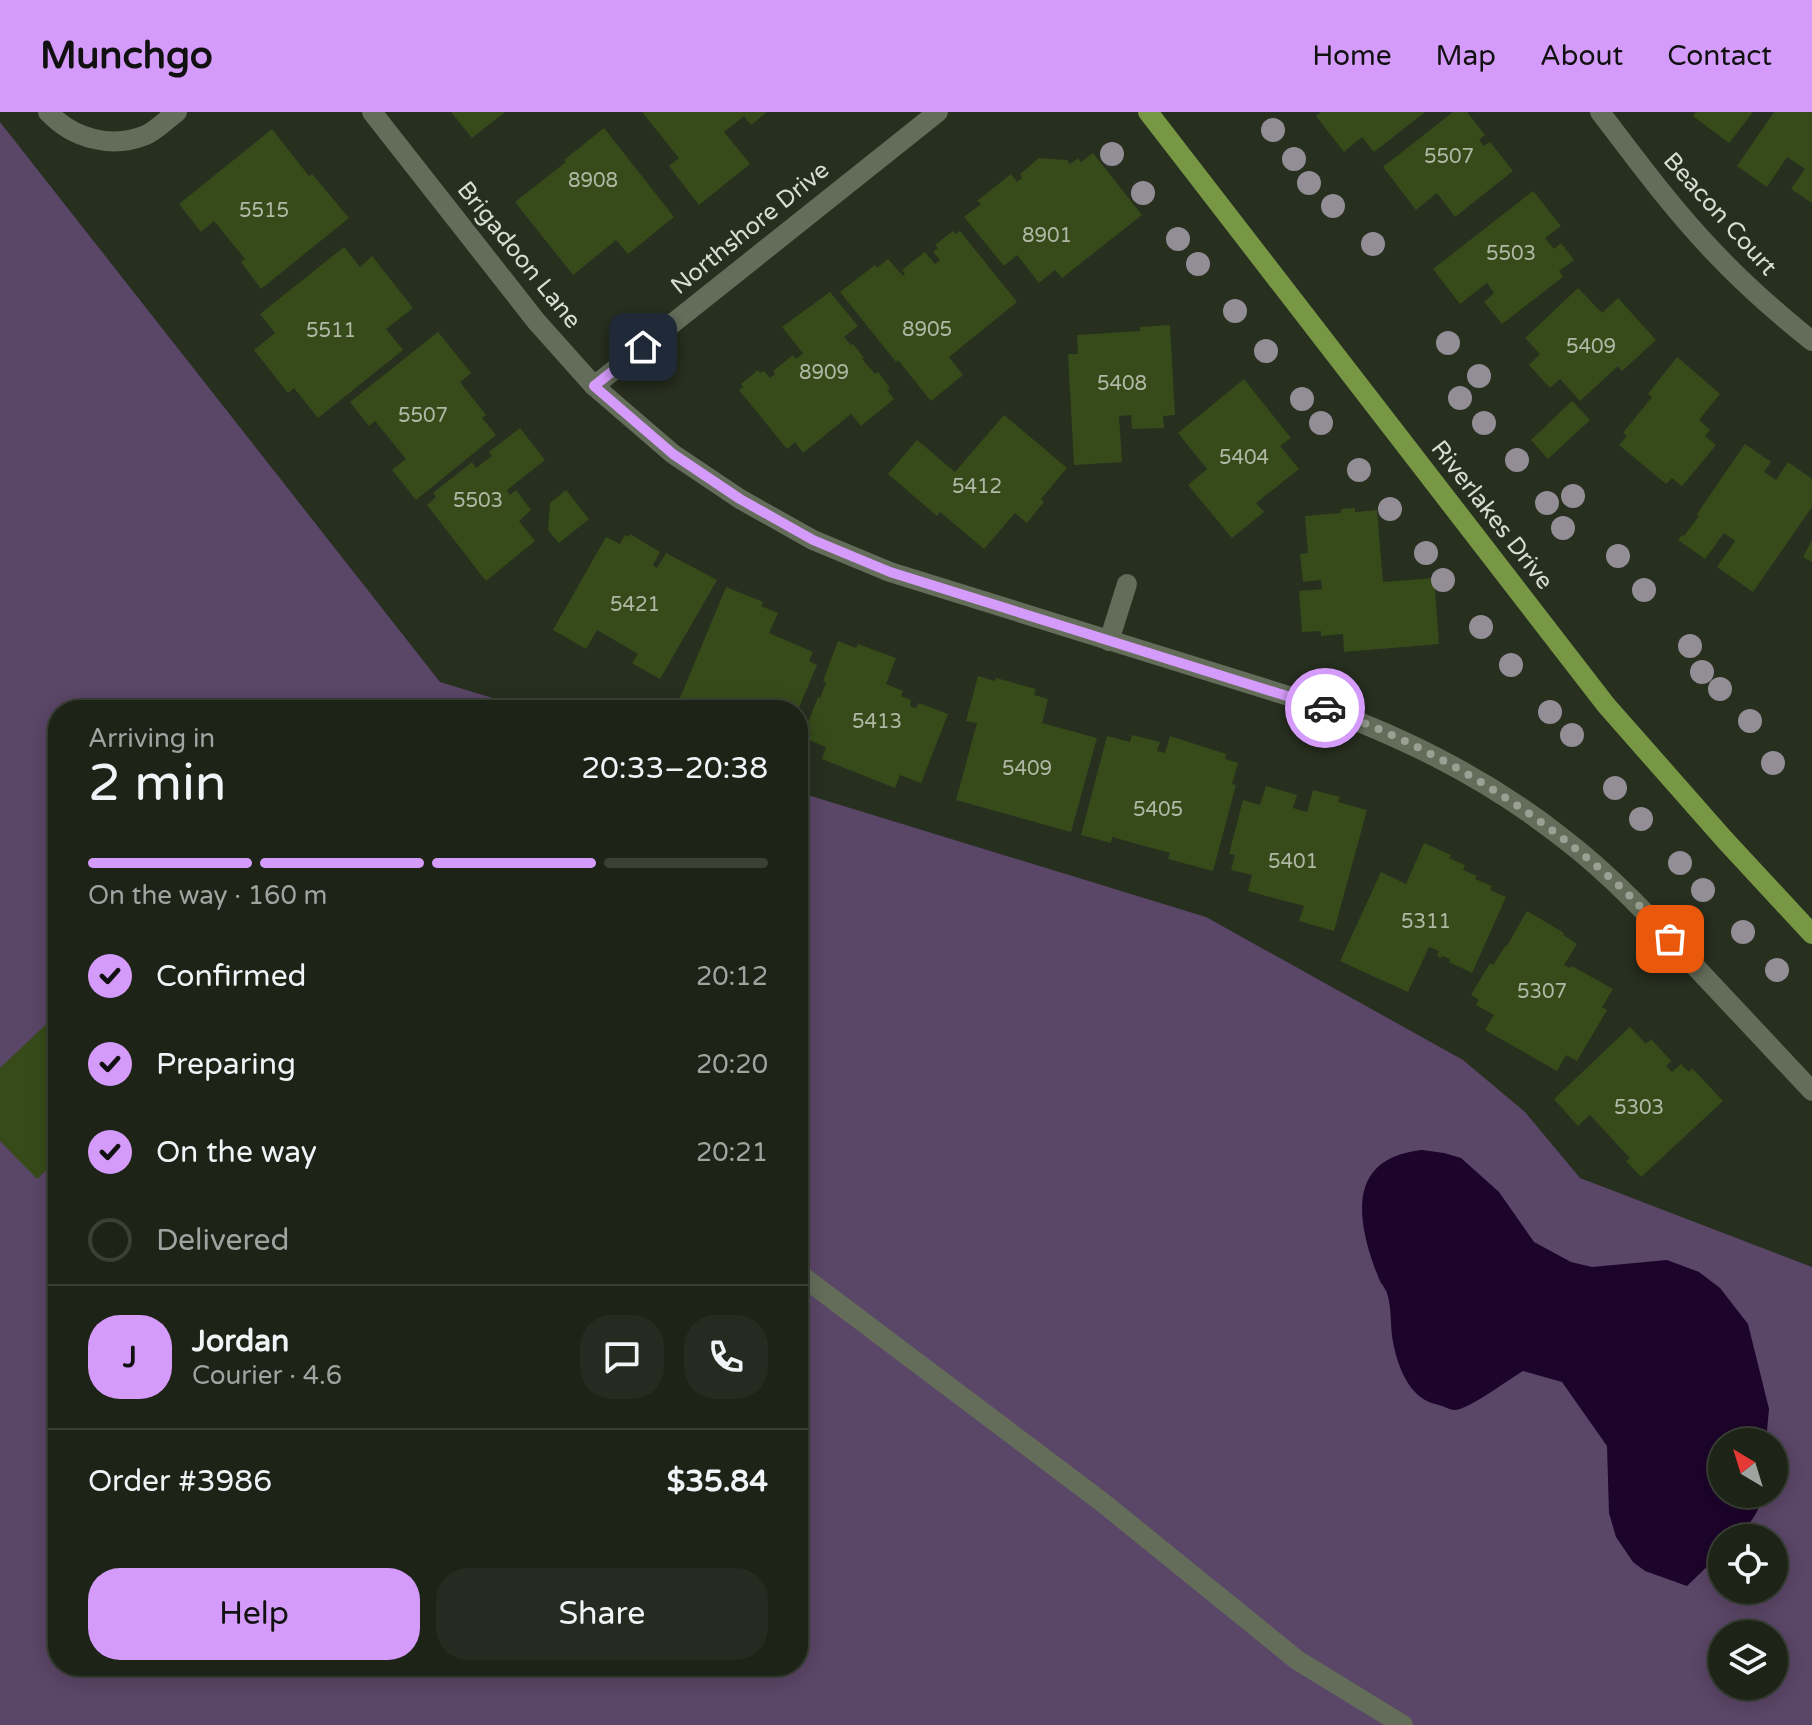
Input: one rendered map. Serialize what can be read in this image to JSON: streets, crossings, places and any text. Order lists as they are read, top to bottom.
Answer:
{
  "streets": {
    "main road": ["Riverlakes Drive"],
    "street": ["Beacon Court", "Northshore Drive", "Brigadoon Lane"]
  },
  "crossings": [
    ["Northshore Drive", "Brigadoon Lane"]
  ],
  "house_numbers": [
    "5507",
    "8908",
    "5515",
    "8901",
    "5503",
    "8905",
    "5511",
    "5409",
    "8909",
    "5408",
    "5507",
    "5404",
    "5412",
    "5503",
    "5421",
    "5413",
    "5409",
    "5405",
    "5401",
    "5311",
    "5307",
    "5303"
  ],
  "north": "top left",
  "page": {
    "header": "Munchgo",
    "nav": [
      "Home",
      "Map",
      "About",
      "Contact"
    ],
    "heading": ["2 min", "Arriving in", "20:33–20:38"],
    "panel": [
      "Jordan",
      "Courier · 4.6",
      "Order #3986",
      "$35.84"
    ],
    "bar": "On the way · 160 m",
    "list": [
      ["Confirmed", "20:12"],
      ["Preparing", "20:20"],
      ["On the way", "20:21"],
      "Delivered"
    ],
    "round": "J",
    "buttons": ["Help", "Share"]
  }
}
